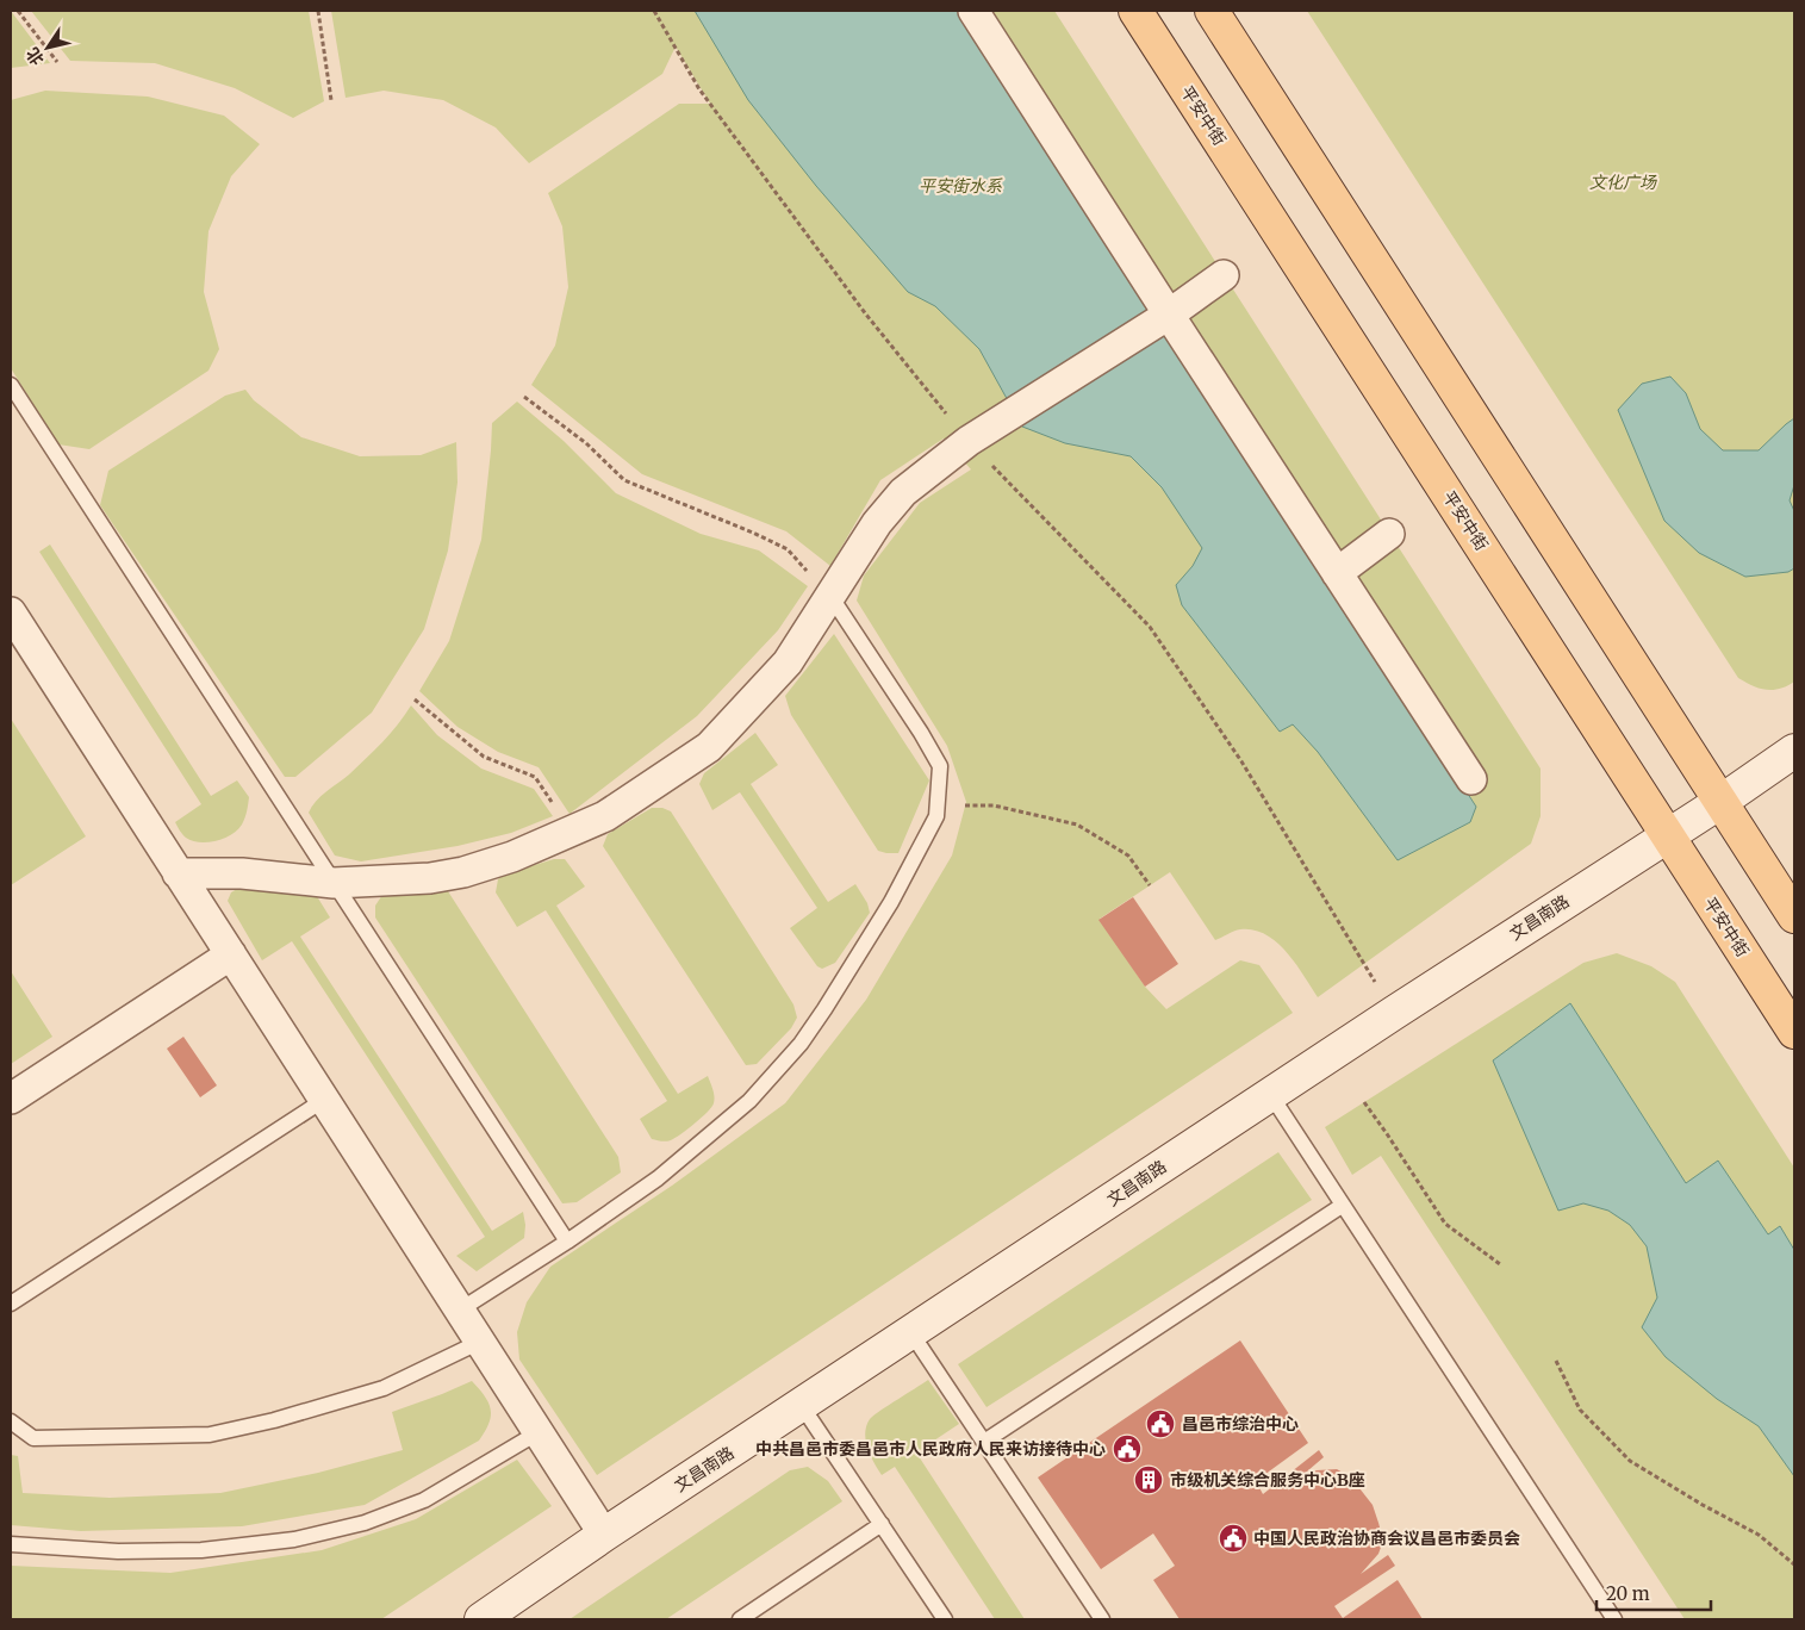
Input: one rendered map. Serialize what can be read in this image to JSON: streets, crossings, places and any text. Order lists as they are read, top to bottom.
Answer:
{
  "streets": {
    "main road": ["平安中街"],
    "street": ["文昌南路"]
  },
  "crossings": [
    ["平安中街", "文昌南路"]
  ],
  "parks": ["文化广场", "平安街水系"],
  "places": {
    "public building": ["昌邑市综治中心", "中共昌邑市委昌邑市人民政府人民来访接待中心", "中国人民政治协商会议昌邑市委员会"],
    "building": ["市级机关综合服务中心B座"]
  },
  "scale_bar": "20 m",
  "north": "bottom left"
}
